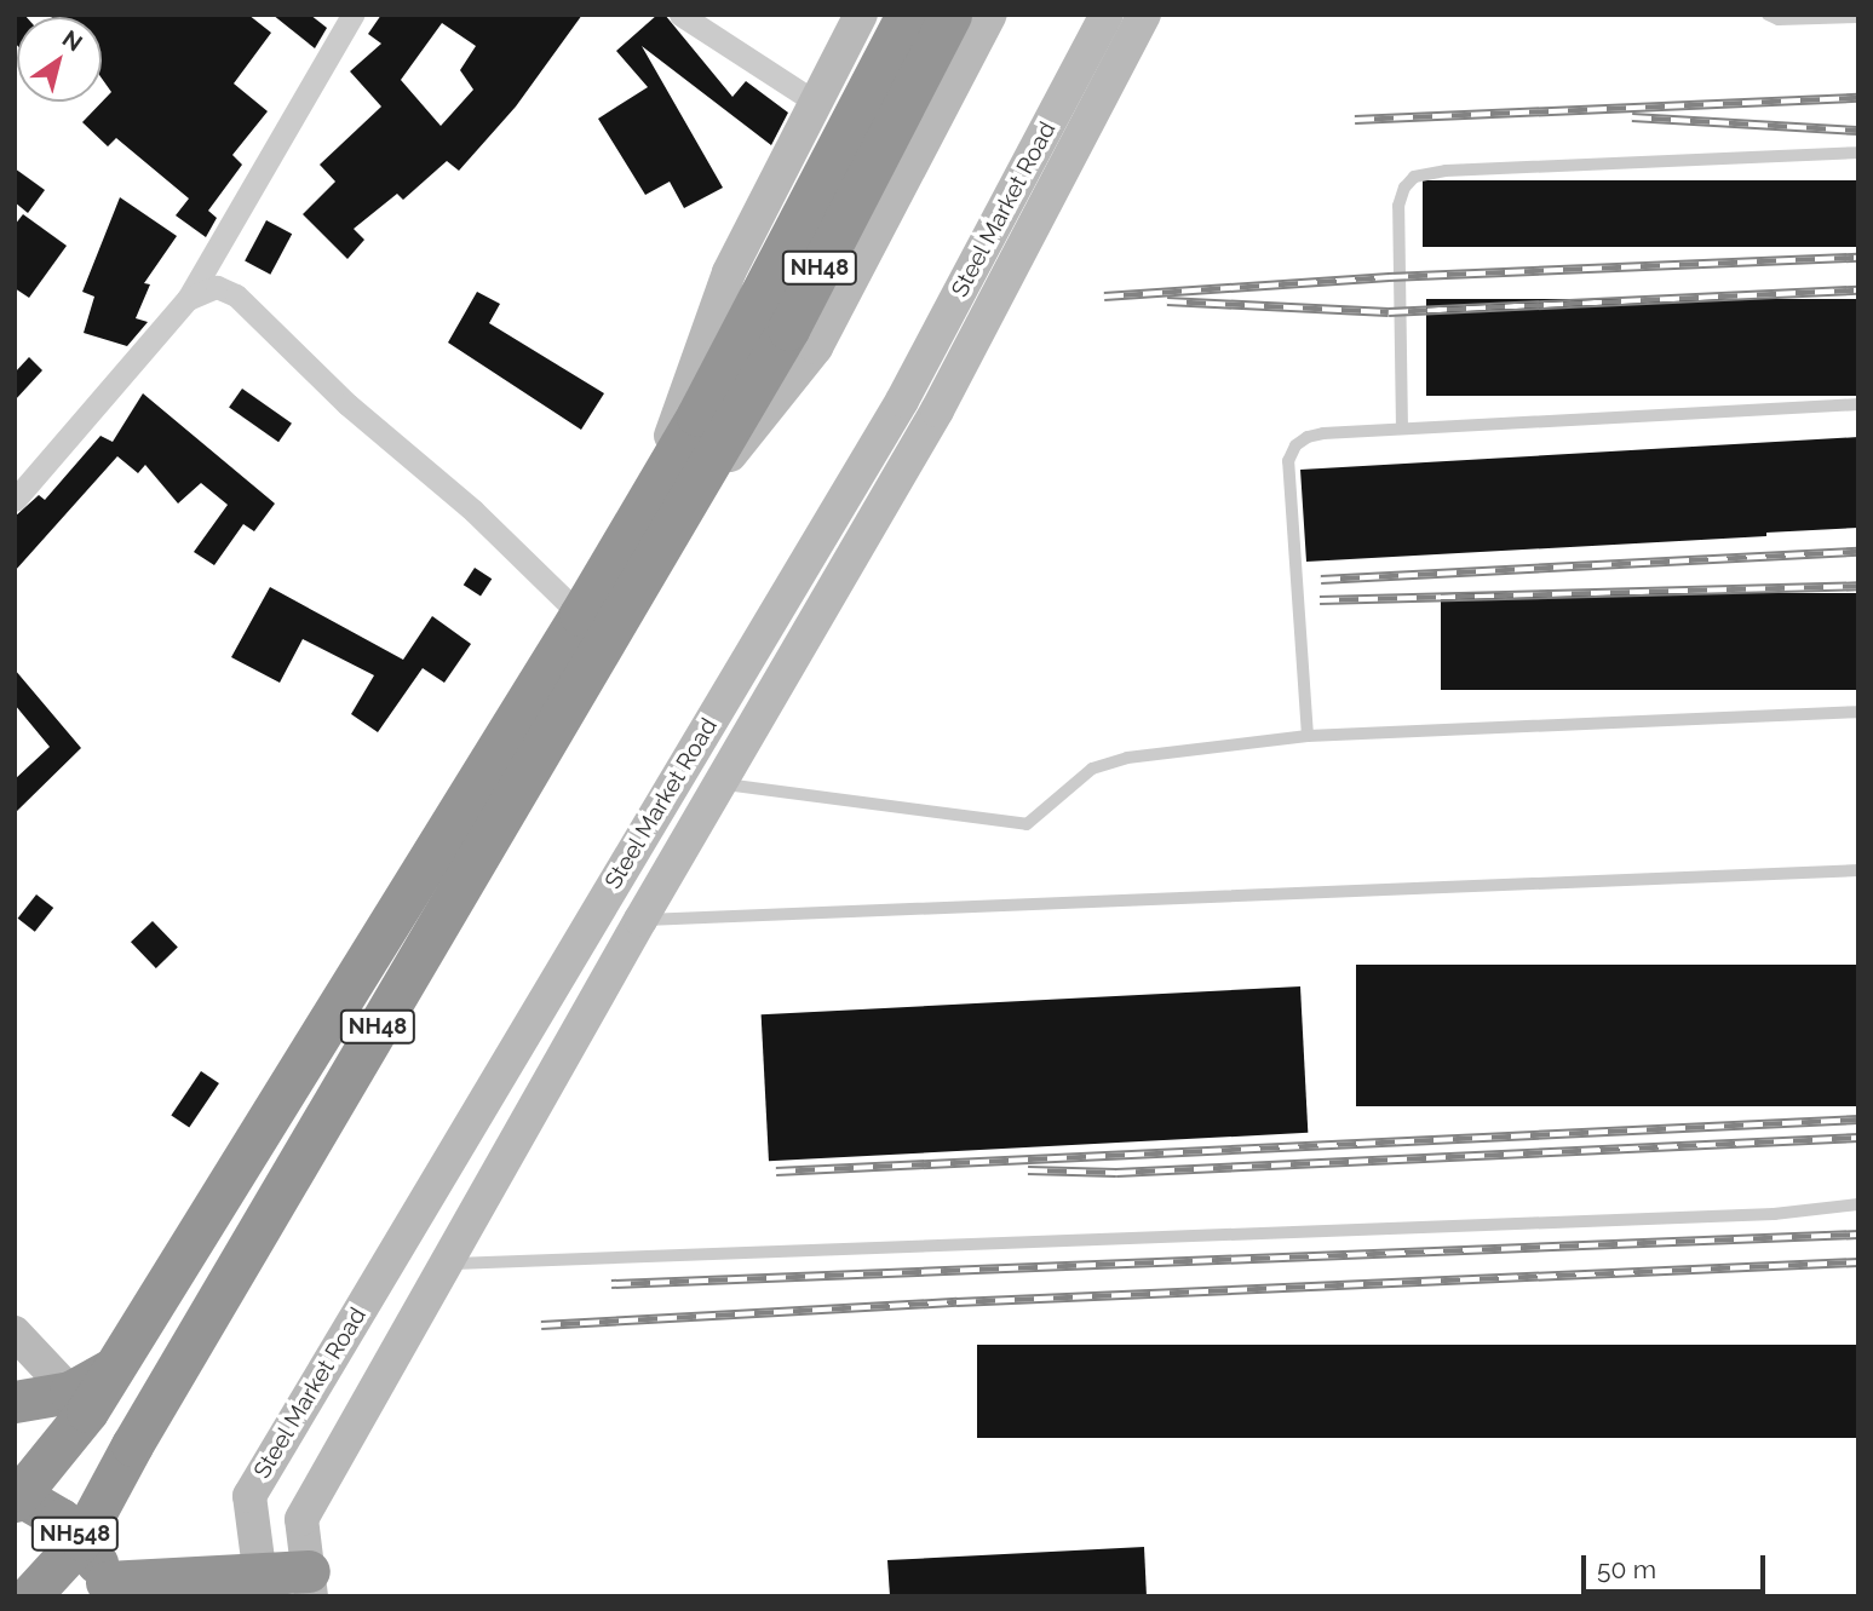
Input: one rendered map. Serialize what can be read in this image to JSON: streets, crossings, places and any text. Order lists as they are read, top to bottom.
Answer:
{
  "streets": {
    "highway": ["NH48", "NH548"],
    "street": ["Steel Market Road"]
  },
  "crossings": [
    ["NH48", "NH548"]
  ],
  "scale_bar": "50 m",
  "north": "top right"
}
